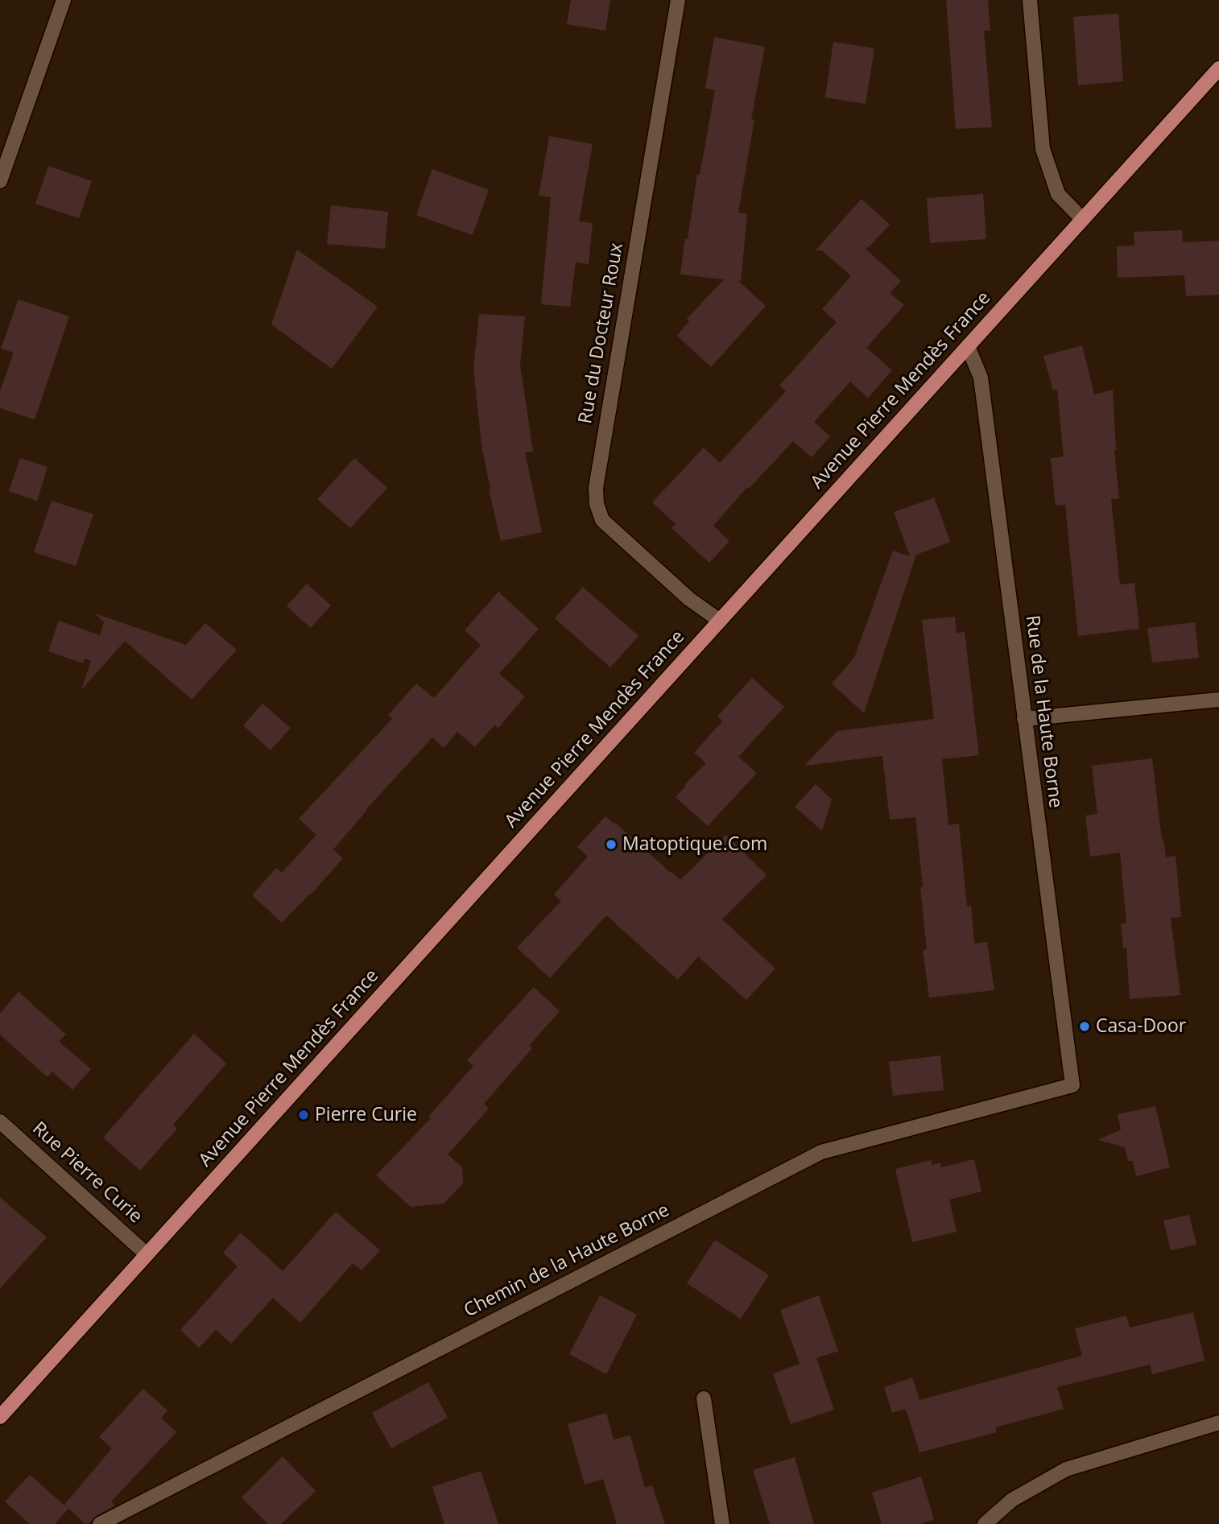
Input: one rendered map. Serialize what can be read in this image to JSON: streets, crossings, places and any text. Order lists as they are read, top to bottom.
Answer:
{
  "streets": {
    "main road": ["Avenue Pierre Mendès France"],
    "street": [
      "Rue du Docteur Roux",
      "Rue de la Haute Borne",
      "Rue Pierre Curie",
      "Chemin de la Haute Borne"
    ]
  },
  "crossings": [
    ["Rue du Docteur Roux", "Avenue Pierre Mendès France"],
    ["Avenue Pierre Mendès France", "Rue de la Haute Borne"],
    ["Avenue Pierre Mendès France", "Rue Pierre Curie"],
    ["Rue de la Haute Borne", "Chemin de la Haute Borne"]
  ],
  "places": ["Matoptique.Com", "Casa-Door", "Pierre Curie"]
}
